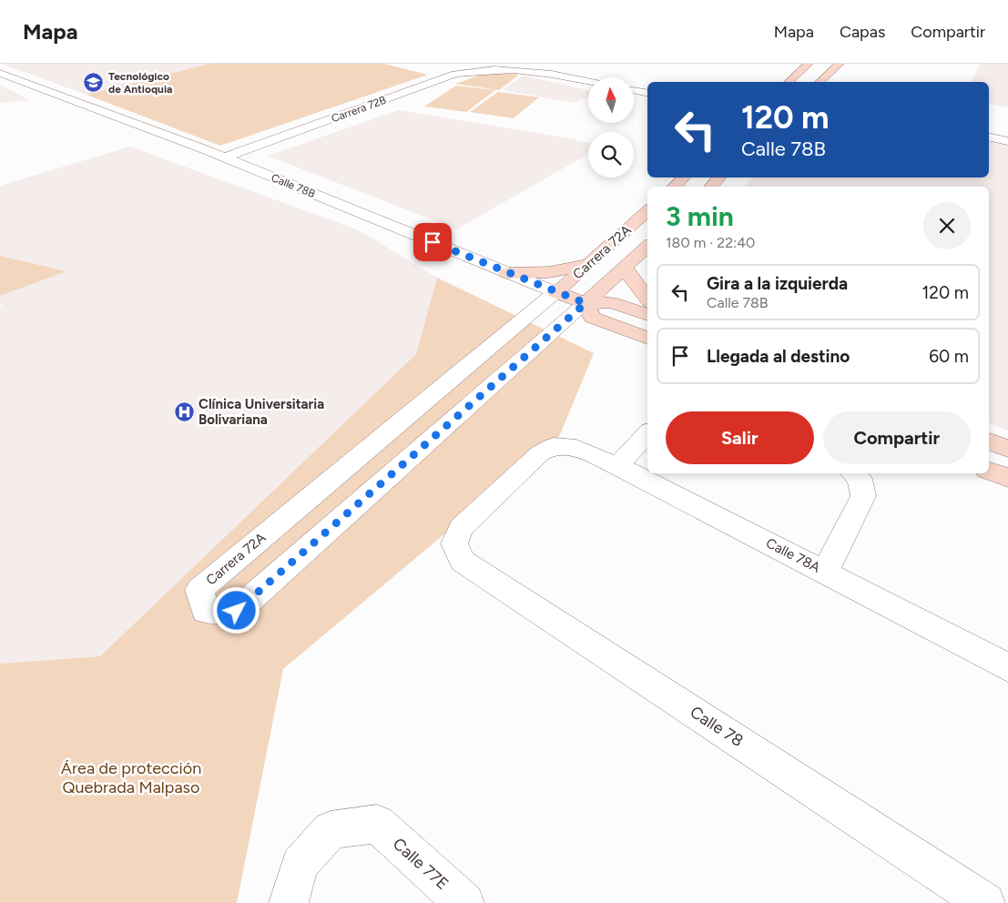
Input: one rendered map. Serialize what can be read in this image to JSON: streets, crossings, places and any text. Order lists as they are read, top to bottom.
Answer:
{
  "streets": {
    "main road": ["Calle 78B", "Carrera 72A"],
    "street": [
      "Carrera 72B",
      "Calle 78A",
      "Calle 78",
      "Calle 77E"
    ]
  },
  "crossings": [
    ["Carrera 72B", "Calle 78B"],
    ["Calle 78B", "Carrera 72A"],
    ["Calle 78A", "Calle 78"]
  ],
  "parks": ["Área de protección Quebrada Malpaso"],
  "places": {
    "school or university": ["Tecnológico de Antioquia"],
    "hospital": ["Clínica Universitaria Bolivariana"]
  },
  "north": "top",
  "page": {
    "header": "Mapa",
    "nav": ["Mapa", "Capas", "Compartir"],
    "turn": ["120 m", "Calle 78B"],
    "heading": ["3 min", "180 m · 22:40"],
    "list": [
      {
        "name": "Gira a la izquierda",
        "note": "Calle 78B",
        "value": "120 m"
      },
      {
        "name": "Llegada al destino",
        "value": "60 m"
      }
    ],
    "buttons": ["Salir", "Compartir"]
  }
}
